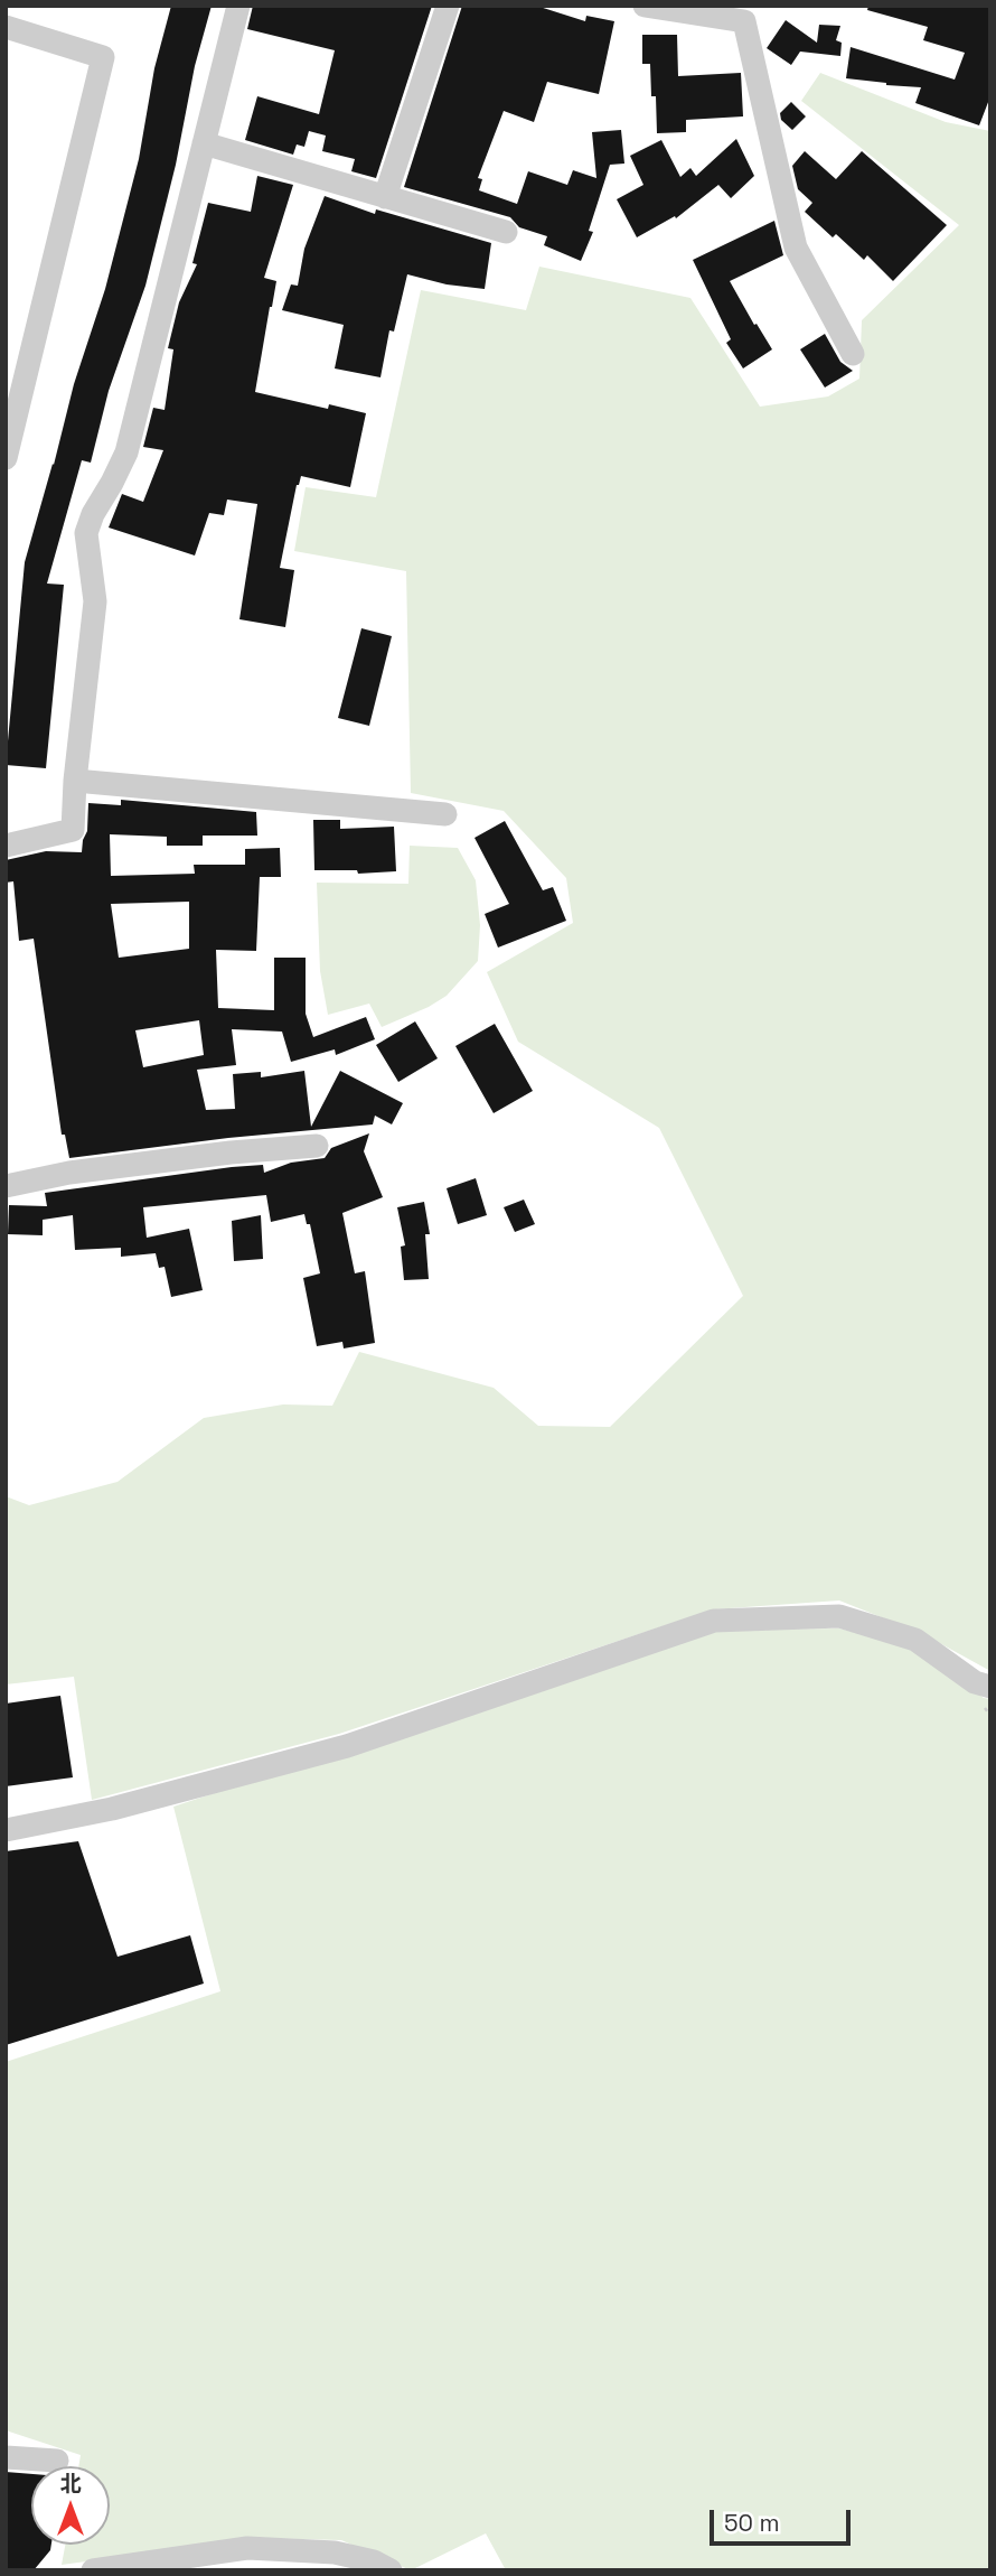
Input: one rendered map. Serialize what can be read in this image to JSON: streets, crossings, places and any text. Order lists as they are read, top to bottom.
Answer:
{
  "scale_bar": "50 m",
  "north": "top"
}
